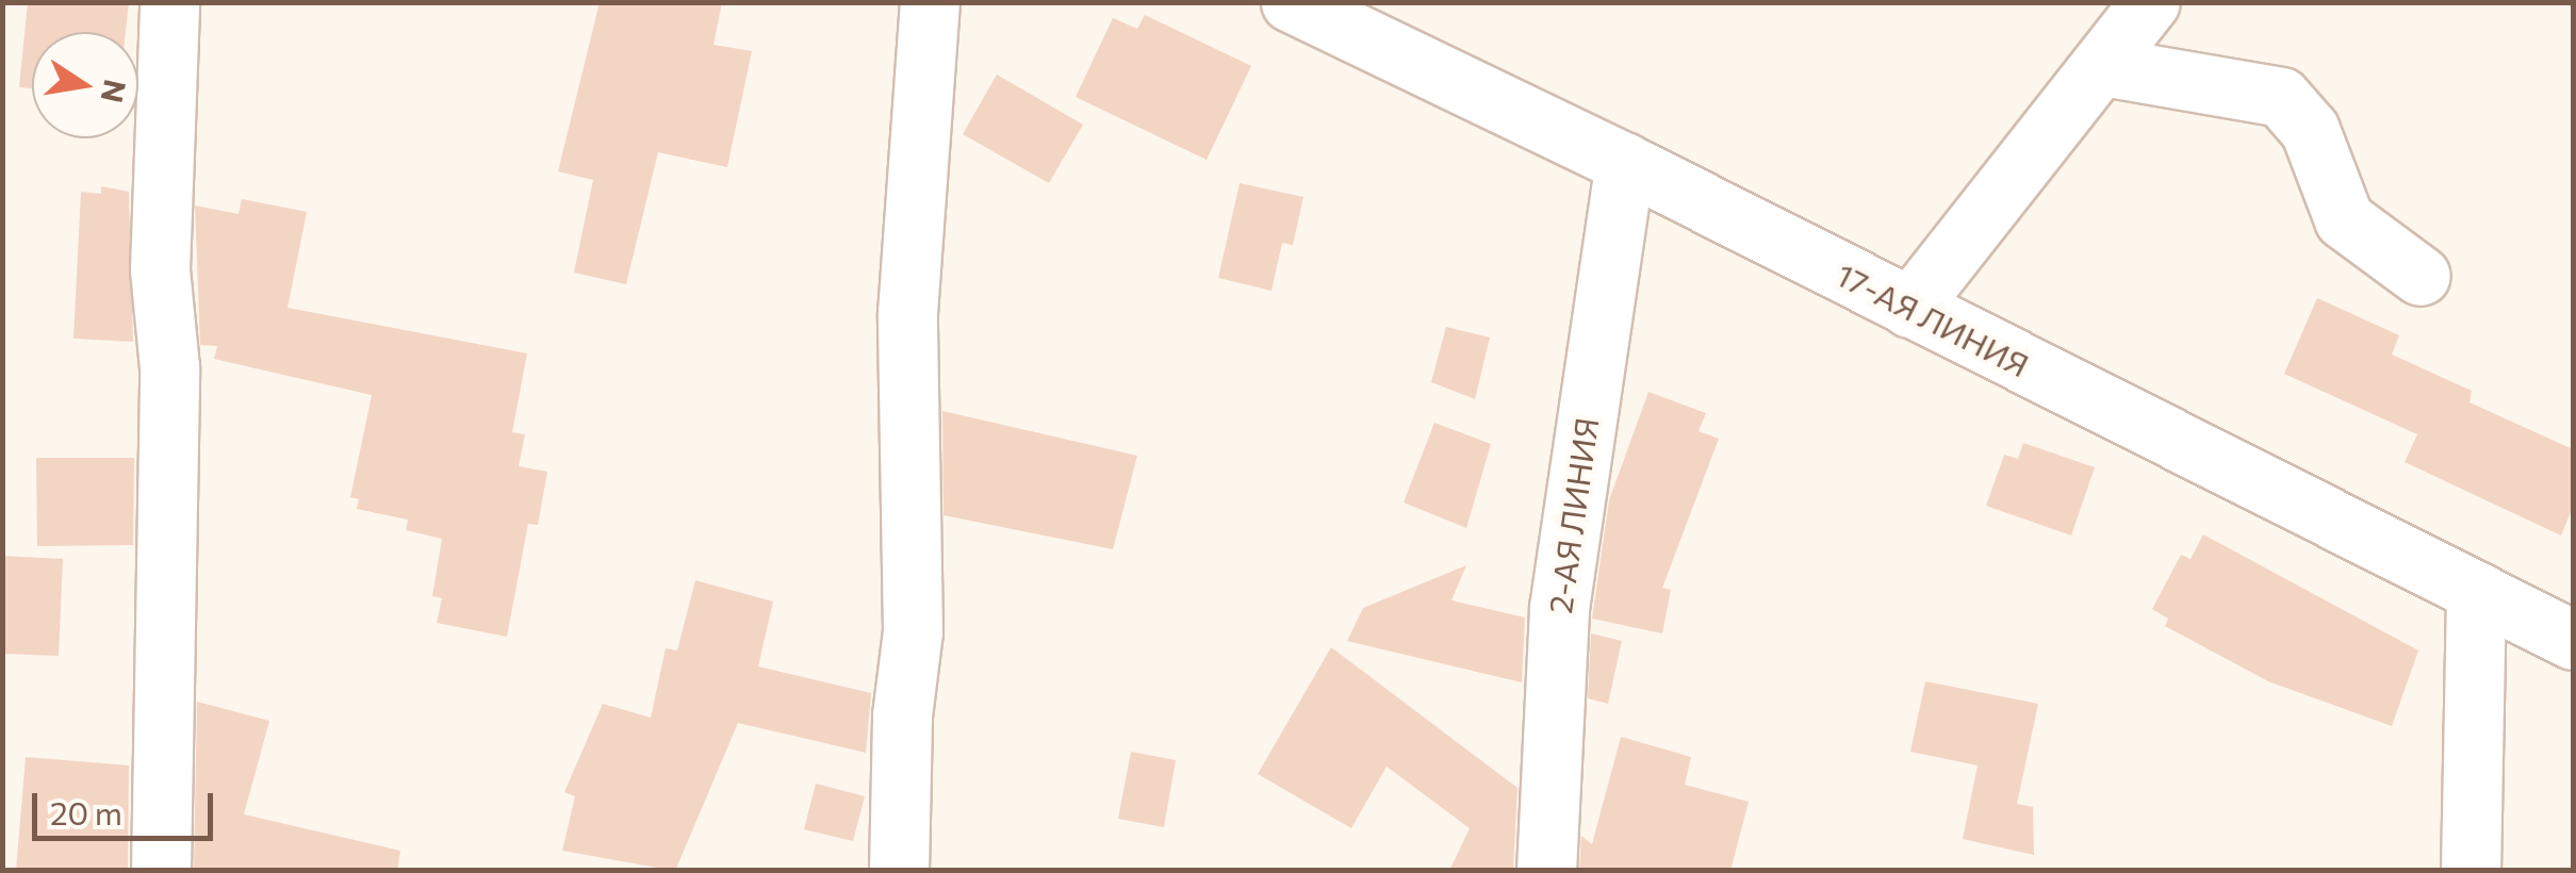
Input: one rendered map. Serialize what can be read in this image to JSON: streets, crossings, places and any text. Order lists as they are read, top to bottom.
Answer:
{
  "streets": {
    "street": ["17-АЯ ЛИНИЯ", "2-АЯ ЛИНИЯ"]
  },
  "crossings": [
    ["17-АЯ ЛИНИЯ", "2-АЯ ЛИНИЯ"]
  ],
  "scale_bar": "20 m",
  "north": "right"
}
